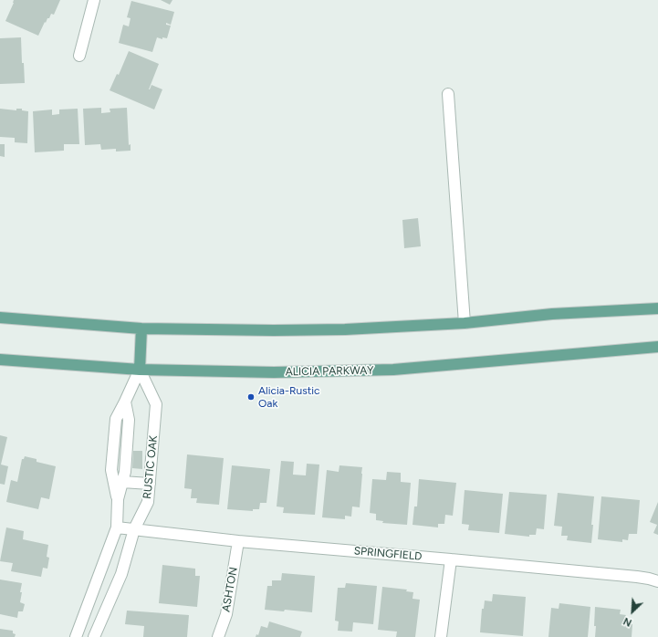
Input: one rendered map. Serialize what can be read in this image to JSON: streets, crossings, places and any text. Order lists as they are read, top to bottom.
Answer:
{
  "streets": {
    "main road": ["ALICIA PARKWAY"],
    "street": ["RUSTIC OAK", "SPRINGFIELD", "ASHTON"]
  },
  "crossings": [
    ["ALICIA PARKWAY", "RUSTIC OAK"],
    ["RUSTIC OAK", "SPRINGFIELD"],
    ["SPRINGFIELD", "ASHTON"]
  ],
  "places": ["Alicia-Rustic Oak"],
  "north": "bottom left"
}
